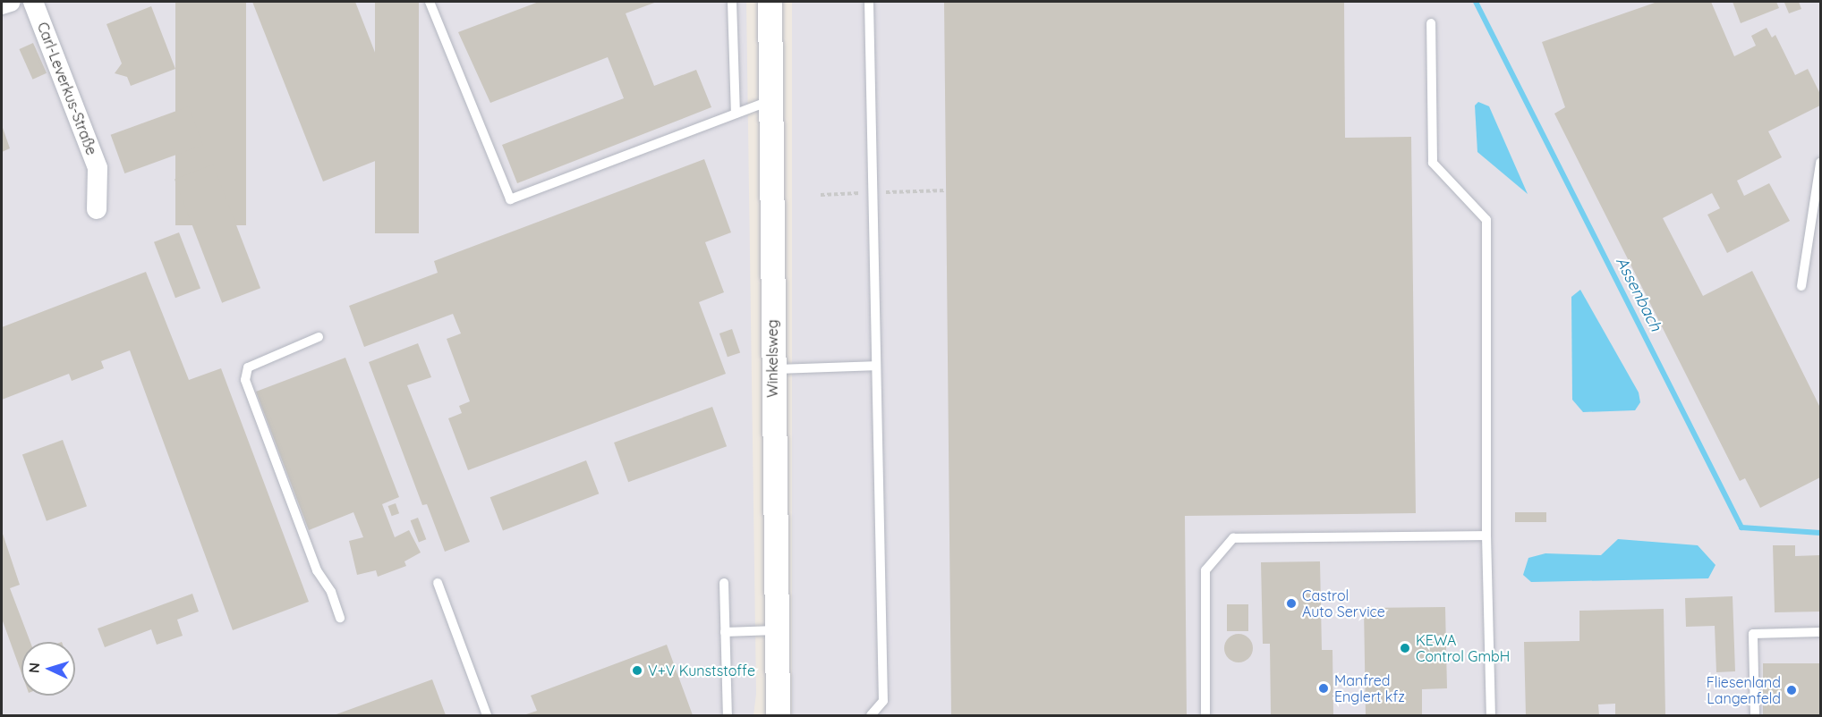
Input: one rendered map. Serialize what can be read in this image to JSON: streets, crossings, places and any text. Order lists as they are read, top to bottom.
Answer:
{
  "streets": {
    "street": ["Carl-Leverkus-Straße", "Winkelsweg"]
  },
  "water": ["Assenbach"],
  "places": [
    "Castrol Auto Service",
    "KEWA Control GmbH",
    "V+V Kunststoffe",
    "Manfred Englert kfz",
    "Fliesenland Langenfeld"
  ],
  "north": "left"
}
